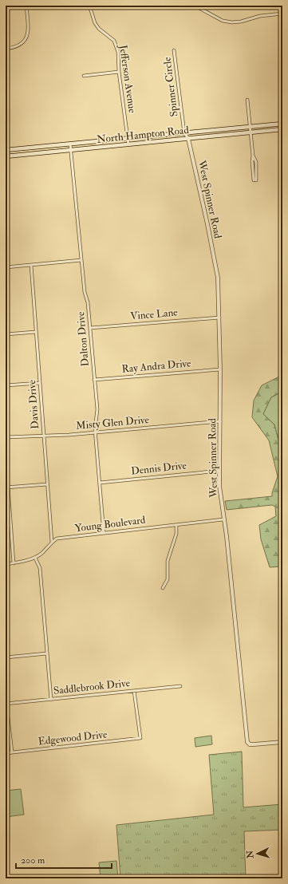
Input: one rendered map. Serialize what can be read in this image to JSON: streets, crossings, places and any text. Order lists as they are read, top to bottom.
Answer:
{
  "streets": {
    "main road": ["North Hampton Road"],
    "street": [
      "Jefferson Avenue",
      "Spinner Circle",
      "West Spinner Road",
      "Vince Lane",
      "Dalton Drive",
      "Ray Andra Drive",
      "Davis Drive",
      "Misty Glen Drive",
      "Dennis Drive",
      "Young Boulevard",
      "Saddlebrook Drive",
      "Edgewood Drive"
    ]
  },
  "crossings": [
    ["Jefferson Avenue", "North Hampton Road"],
    ["Spinner Circle", "North Hampton Road"],
    ["North Hampton Road", "West Spinner Road"],
    ["North Hampton Road", "Dalton Drive"],
    ["West Spinner Road", "Vince Lane"],
    ["West Spinner Road", "Ray Andra Drive"],
    ["West Spinner Road", "Misty Glen Drive"],
    ["West Spinner Road", "Dennis Drive"],
    ["West Spinner Road", "Young Boulevard"],
    ["Vince Lane", "Dalton Drive"],
    ["Dalton Drive", "Ray Andra Drive"],
    ["Dalton Drive", "Misty Glen Drive"],
    ["Dalton Drive", "Dennis Drive"],
    ["Dalton Drive", "Young Boulevard"],
    ["Davis Drive", "Misty Glen Drive"],
    ["Davis Drive", "Young Boulevard"],
    ["Saddlebrook Drive", "Edgewood Drive"]
  ],
  "scale_bar": "200 m",
  "north": "left"
}
